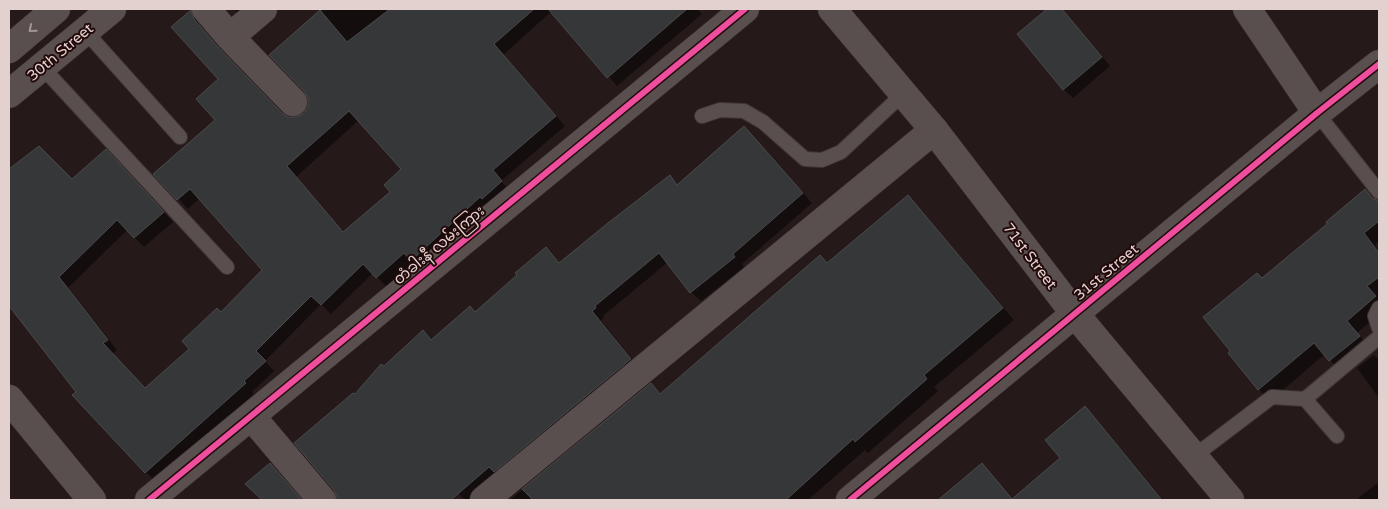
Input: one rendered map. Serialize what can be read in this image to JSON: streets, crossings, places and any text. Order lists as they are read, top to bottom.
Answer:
{
  "streets": {
    "street": [
      "30th Street",
      "တံခါးနီ လမ်းကြား",
      "71st Street",
      "31st Street"
    ]
  },
  "crossings": [
    ["71st Street", "31st Street"]
  ]
}
